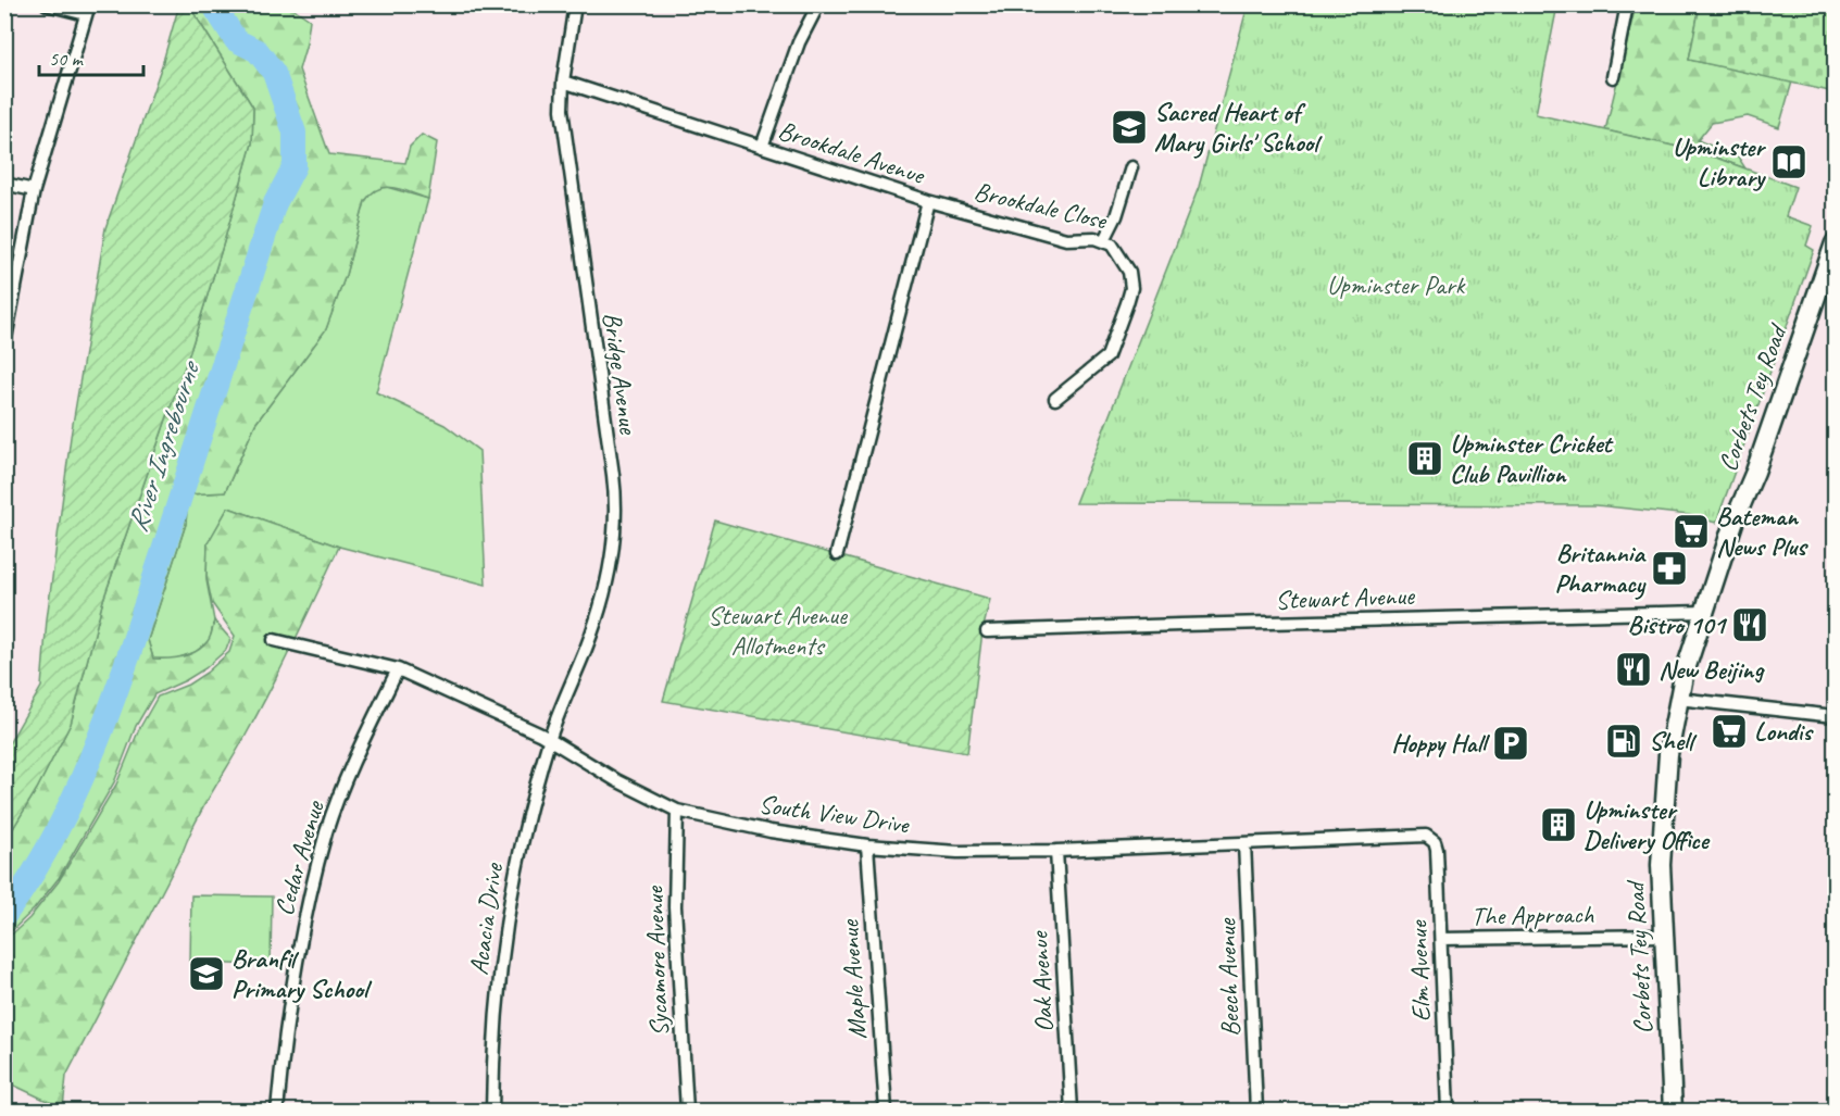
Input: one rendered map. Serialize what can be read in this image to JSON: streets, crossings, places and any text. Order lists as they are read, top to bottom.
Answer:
{
  "streets": {
    "main road": ["Corbets Tey Road"],
    "street": [
      "Brookdale Avenue",
      "Brookdale Close",
      "Bridge Avenue",
      "Stewart Avenue",
      "South View Drive",
      "Cedar Avenue",
      "The Approach",
      "Acacia Drive",
      "Sycamore Avenue",
      "Elm Avenue",
      "Beech Avenue",
      "Maple Avenue",
      "Oak Avenue"
    ]
  },
  "crossings": [
    ["Brookdale Avenue", "Brookdale Close"],
    ["Brookdale Avenue", "Bridge Avenue"],
    ["Bridge Avenue", "South View Drive"],
    ["Bridge Avenue", "Acacia Drive"],
    ["Corbets Tey Road", "Stewart Avenue"],
    ["Corbets Tey Road", "The Approach"],
    ["South View Drive", "Cedar Avenue"],
    ["South View Drive", "Acacia Drive"],
    ["South View Drive", "Sycamore Avenue"],
    ["South View Drive", "Elm Avenue"],
    ["South View Drive", "Beech Avenue"],
    ["South View Drive", "Maple Avenue"],
    ["South View Drive", "Oak Avenue"],
    ["The Approach", "Elm Avenue"]
  ],
  "water": ["River Ingrebourne"],
  "parks": ["Upminster Park", "Stewart Avenue Allotments"],
  "places": {
    "school or university": ["Sacred Heart of Mary Girls' School", "Branfil Primary School"],
    "library": ["Upminster Library"],
    "building": ["Upminster Cricket Club Pavillion", "Upminster Delivery Office"],
    "supermarket": ["Bateman News Plus", "Londis"],
    "pharmacy": ["Britannia Pharmacy"],
    "restaurant": ["Bistro 101", "New Beijing"],
    "fuel station": ["Shell"],
    "parking": ["Hoppy Hall"]
  },
  "scale_bar": "50 m"
}
